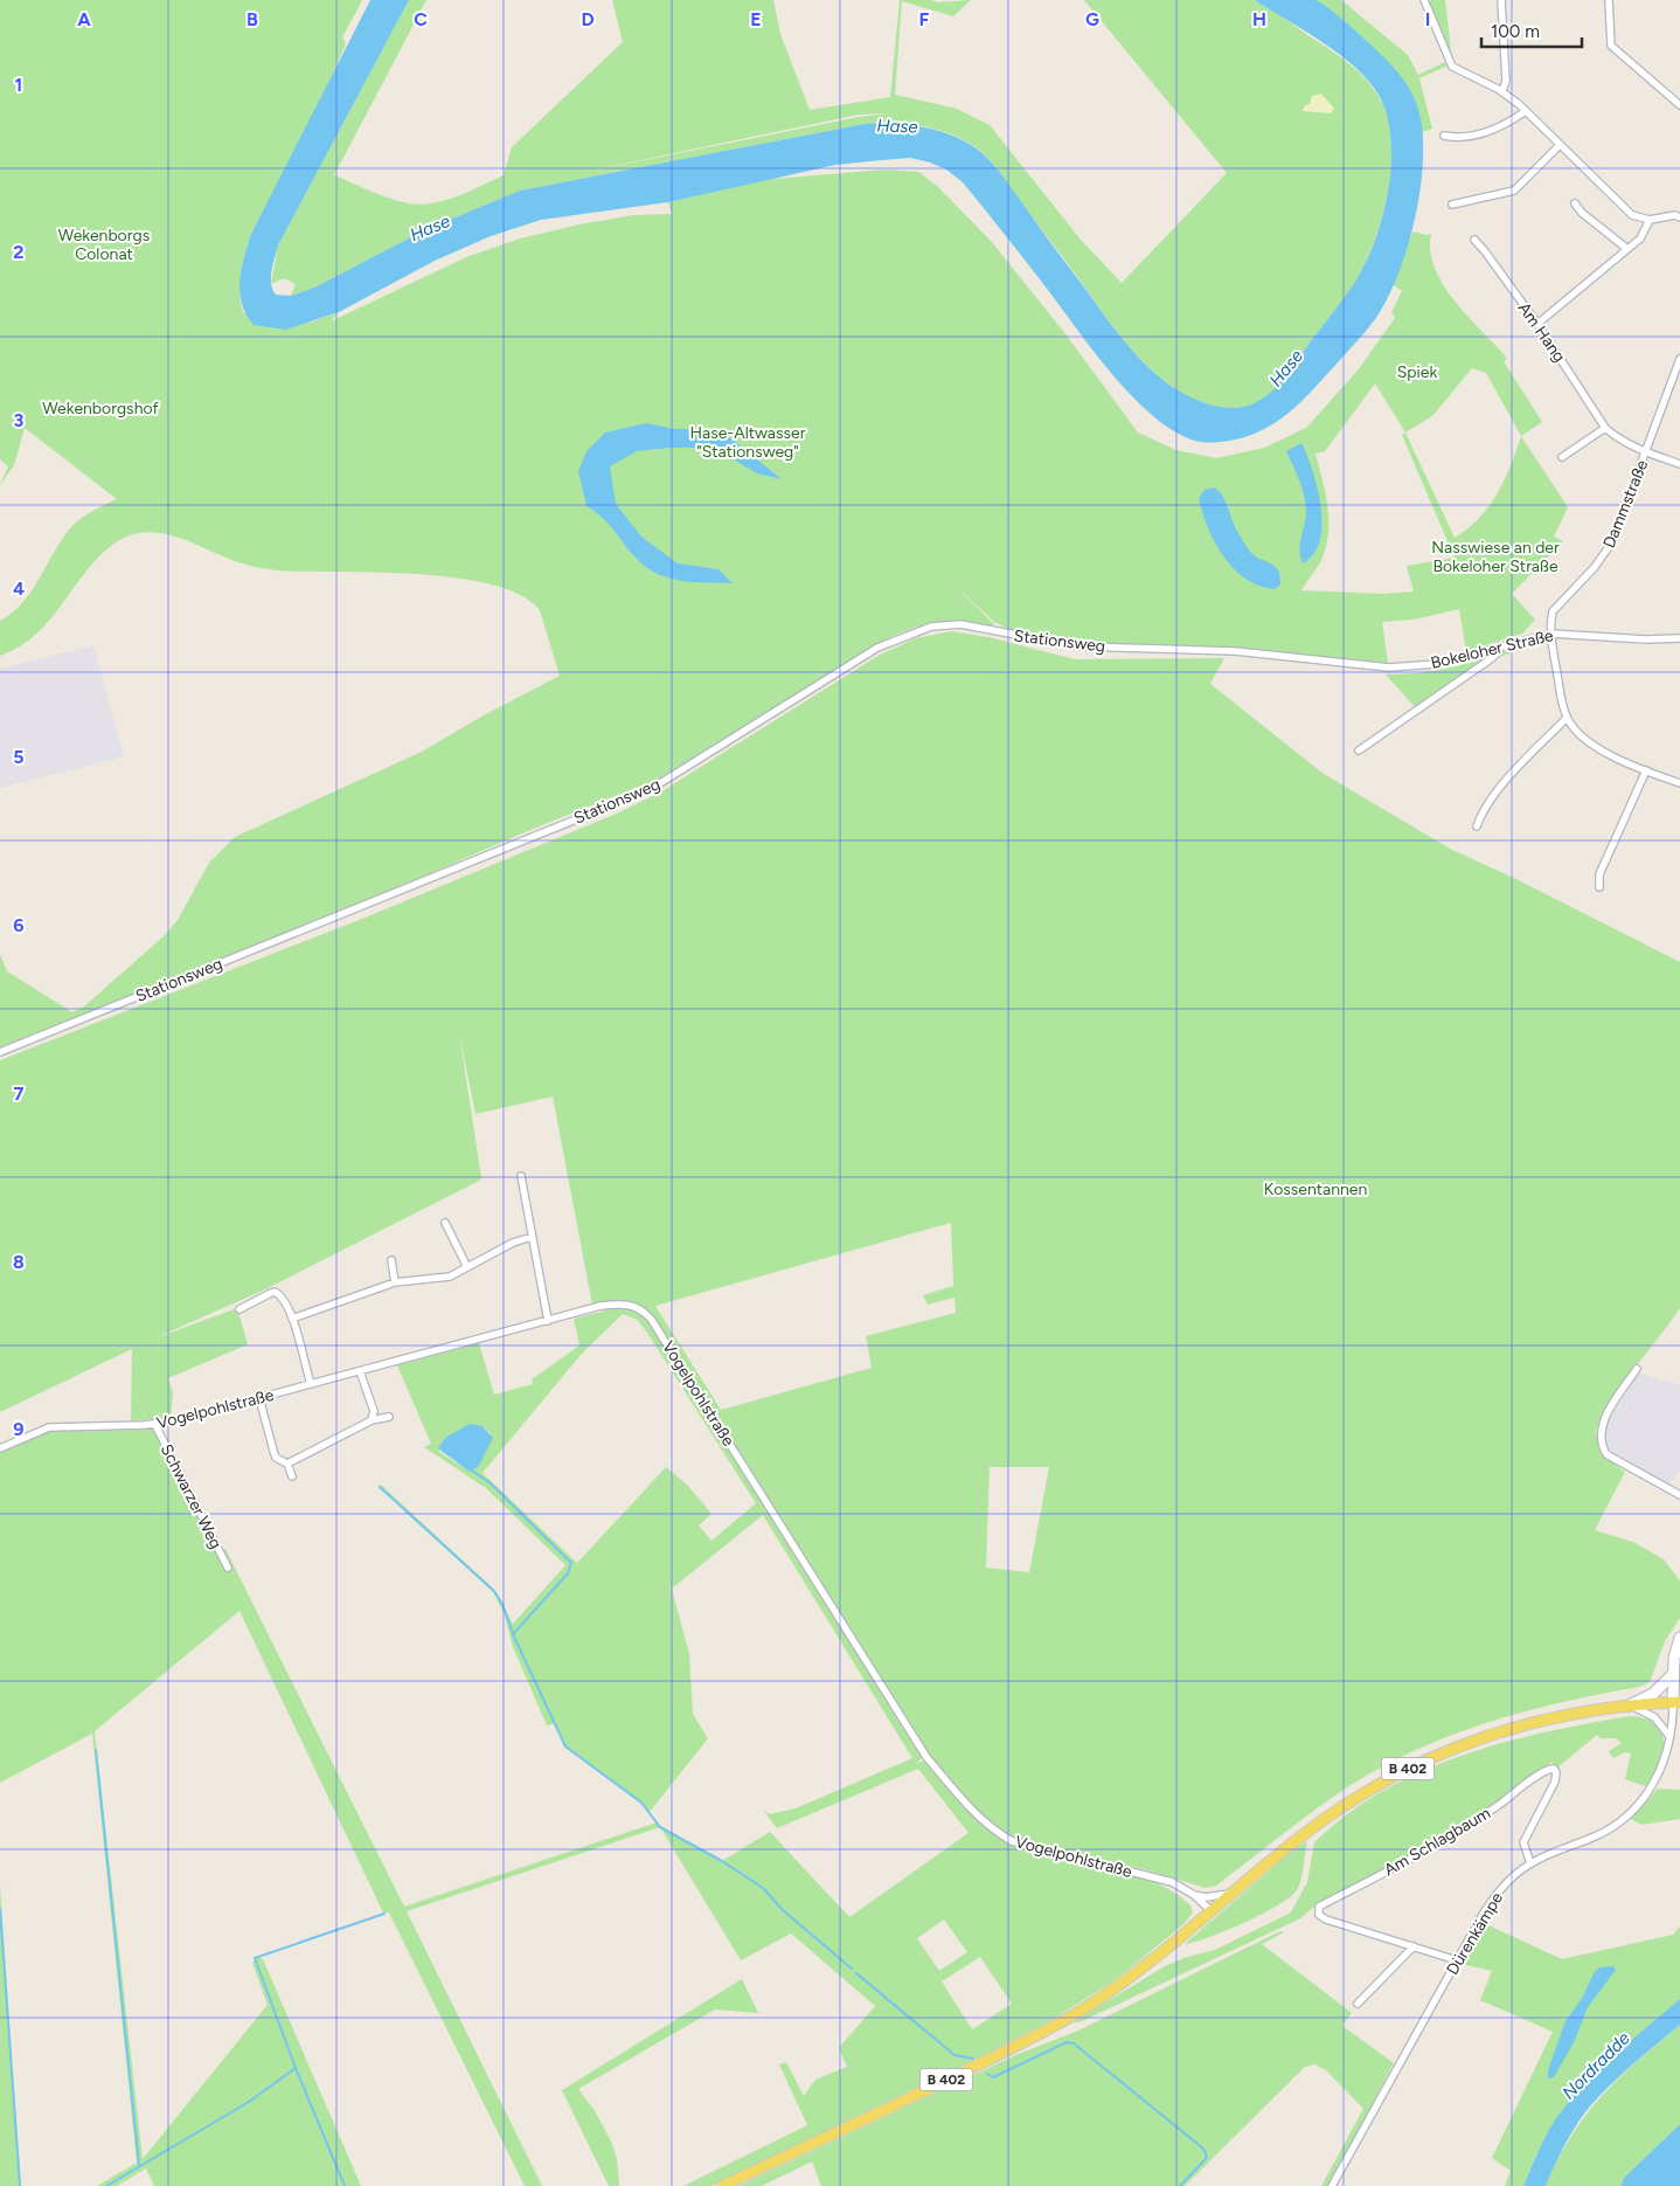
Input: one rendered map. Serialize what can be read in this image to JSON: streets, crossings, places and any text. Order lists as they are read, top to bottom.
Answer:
{
  "streets": {
    "main road": ["B 402"],
    "street": [
      "Am Hang",
      "Dammstraße",
      "Stationsweg",
      "Bokeloher Straße",
      "Vogelpohlstraße",
      "Schwarzer Weg",
      "Am Schlagbaum",
      "Dürenkämpe"
    ]
  },
  "crossings": [
    ["Am Hang", "Dammstraße"],
    ["Dammstraße", "Bokeloher Straße"],
    ["Stationsweg", "Bokeloher Straße"],
    ["Vogelpohlstraße", "Schwarzer Weg"],
    ["Vogelpohlstraße", "B 402"],
    ["B 402", "Dürenkämpe"],
    ["Am Schlagbaum", "Dürenkämpe"]
  ],
  "water": ["Hase", "Nordradde"],
  "parks": [
    "Wekenborgs Colonat",
    "Spiek",
    "Wekenborgshof",
    "Hase-Altwasser \"Stationsweg\"",
    "Nasswiese an der Bokeloher Straße",
    "Kossentannen"
  ],
  "scale_bar": "100 m",
  "grid": {
    "columns": [
      "A",
      "B",
      "C",
      "D",
      "E",
      "F",
      "G",
      "H",
      "I"
    ],
    "rows": [
      "1",
      "2",
      "3",
      "4",
      "5",
      "6",
      "7",
      "8",
      "9"
    ]
  }
}
